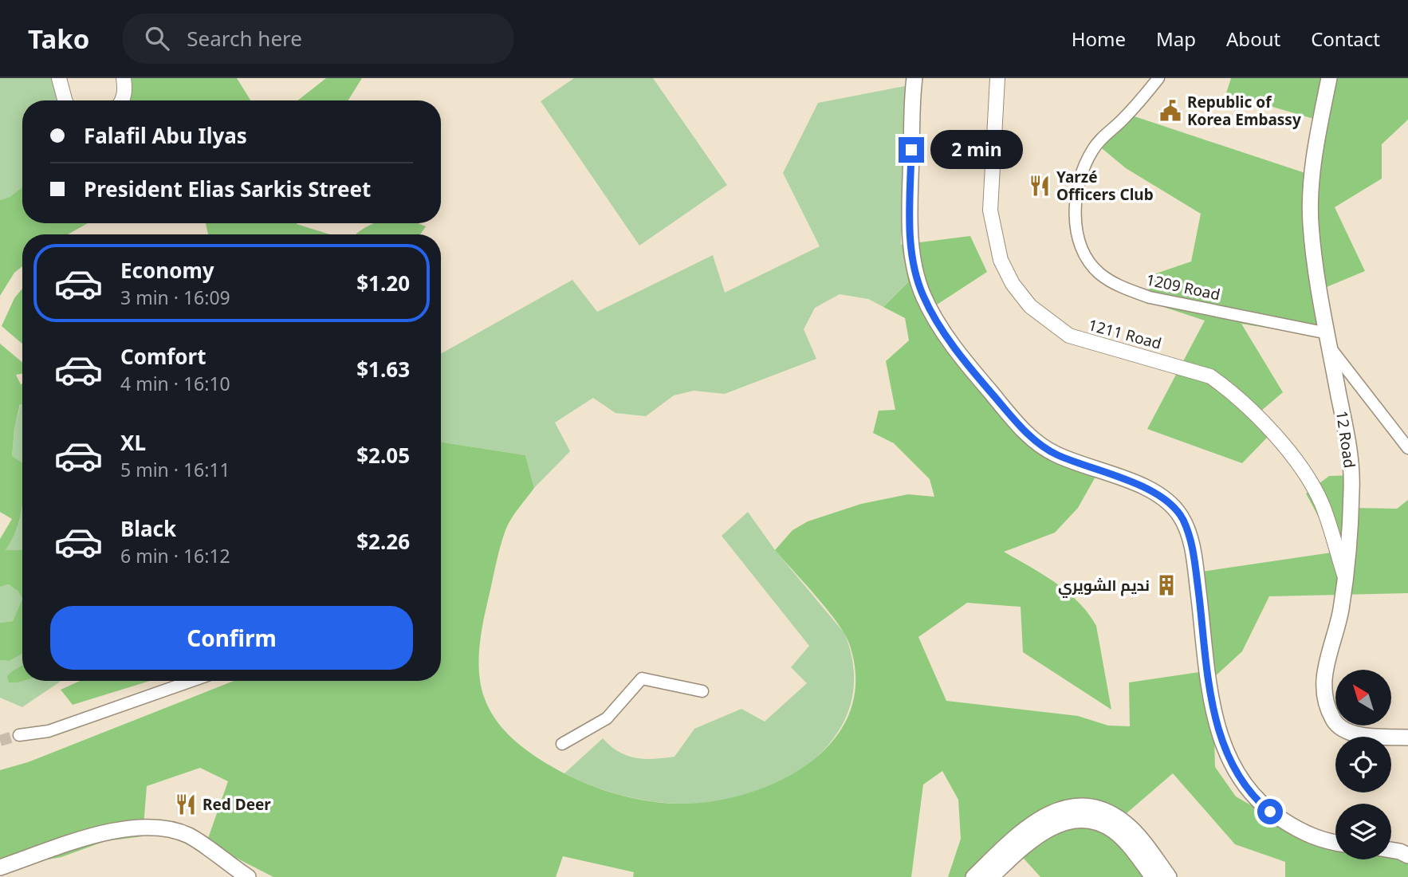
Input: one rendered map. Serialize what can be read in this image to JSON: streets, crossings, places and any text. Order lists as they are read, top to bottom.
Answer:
{
  "streets": {
    "main road": ["12 Road"],
    "street": ["1209 Road", "1211 Road"]
  },
  "crossings": [
    ["1209 Road", "12 Road"],
    ["1211 Road", "12 Road"]
  ],
  "places": {
    "public building": ["Republic of Korea Embassy"],
    "restaurant": ["Yarzé Officers Club", "Red Deer"],
    "building": ["نديم الشويري"]
  },
  "north": "top left",
  "page": {
    "header": "Tako",
    "search": "Search here",
    "nav": [
      "Home",
      "Map",
      "About",
      "Contact"
    ],
    "banner": ["Falafil Abu Ilyas", "President Elias Sarkis Street"],
    "bubble": "2 min",
    "list": [
      {
        "name": "Economy",
        "note": "3 min · 16:09",
        "value": "$1.20"
      },
      {
        "name": "Comfort",
        "note": "4 min · 16:10",
        "value": "$1.63"
      },
      {
        "name": "XL",
        "note": "5 min · 16:11",
        "value": "$2.05"
      },
      {
        "name": "Black",
        "note": "6 min · 16:12",
        "value": "$2.26"
      }
    ],
    "buttons": "Confirm"
  }
}
